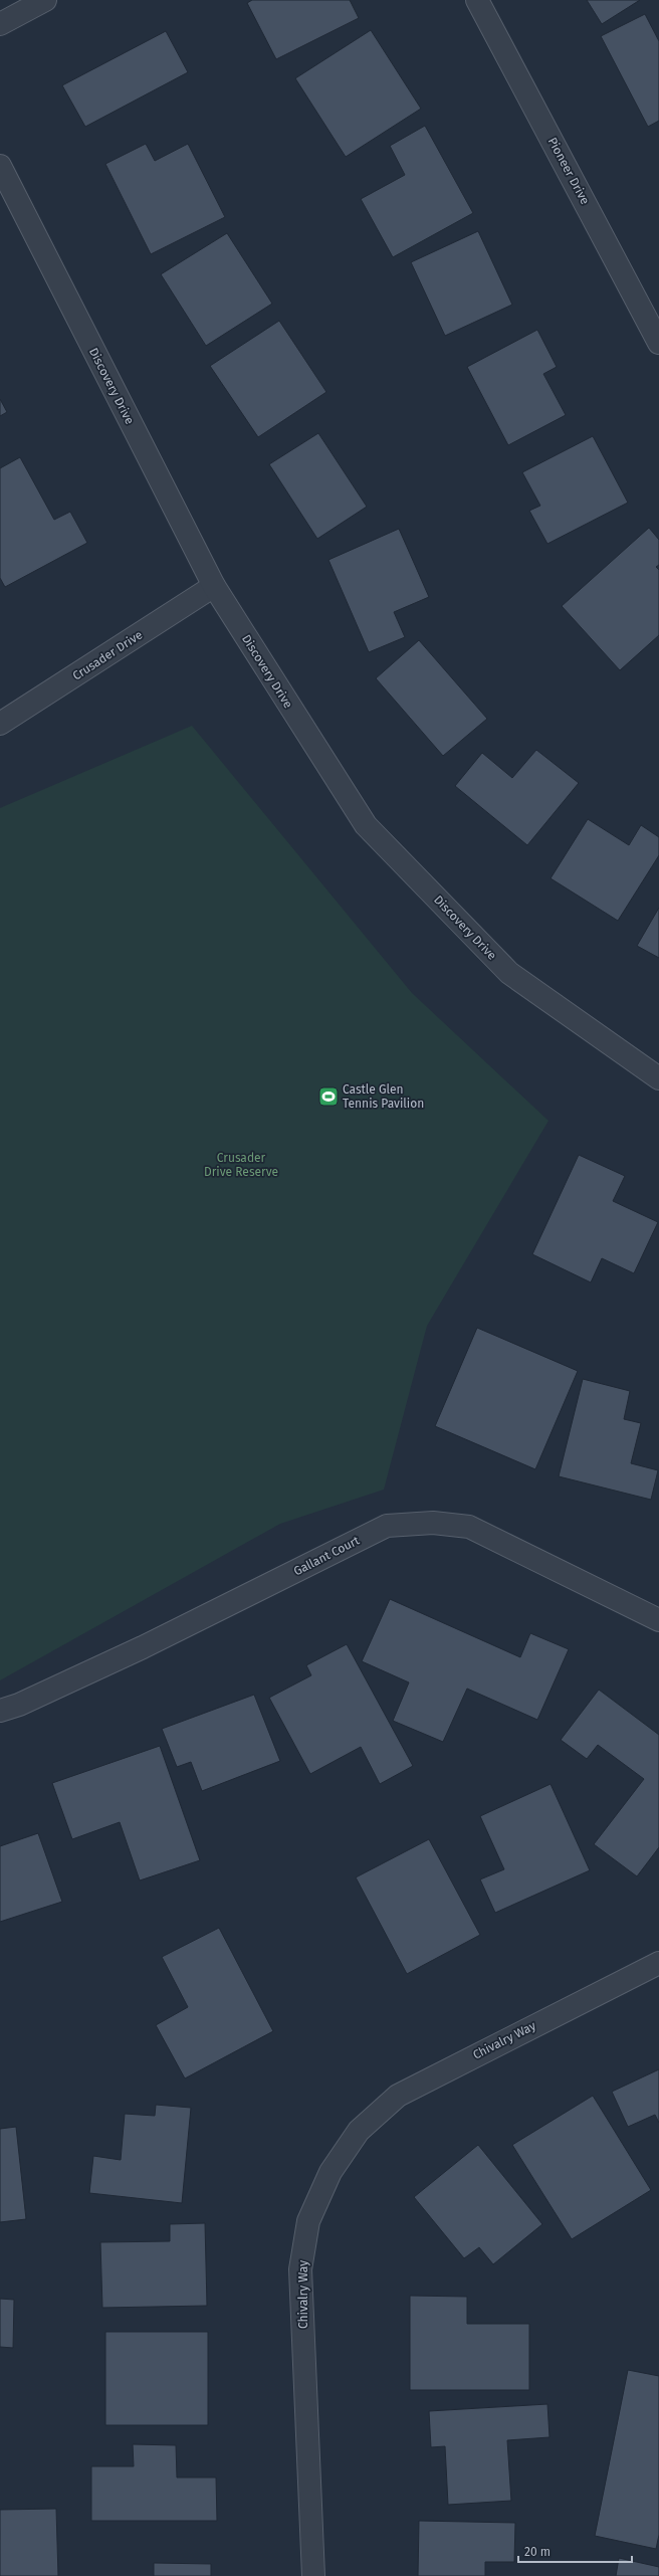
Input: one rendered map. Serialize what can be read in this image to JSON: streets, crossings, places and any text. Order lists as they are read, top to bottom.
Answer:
{
  "streets": {
    "street": [
      "Pioneer Drive",
      "Discovery Drive",
      "Crusader Drive",
      "Gallant Court",
      "Chivalry Way"
    ]
  },
  "crossings": [
    ["Discovery Drive", "Crusader Drive"]
  ],
  "parks": ["Crusader Drive Reserve"],
  "places": {
    "sports": ["Castle Glen Tennis Pavilion"]
  },
  "scale_bar": "20 m"
}
